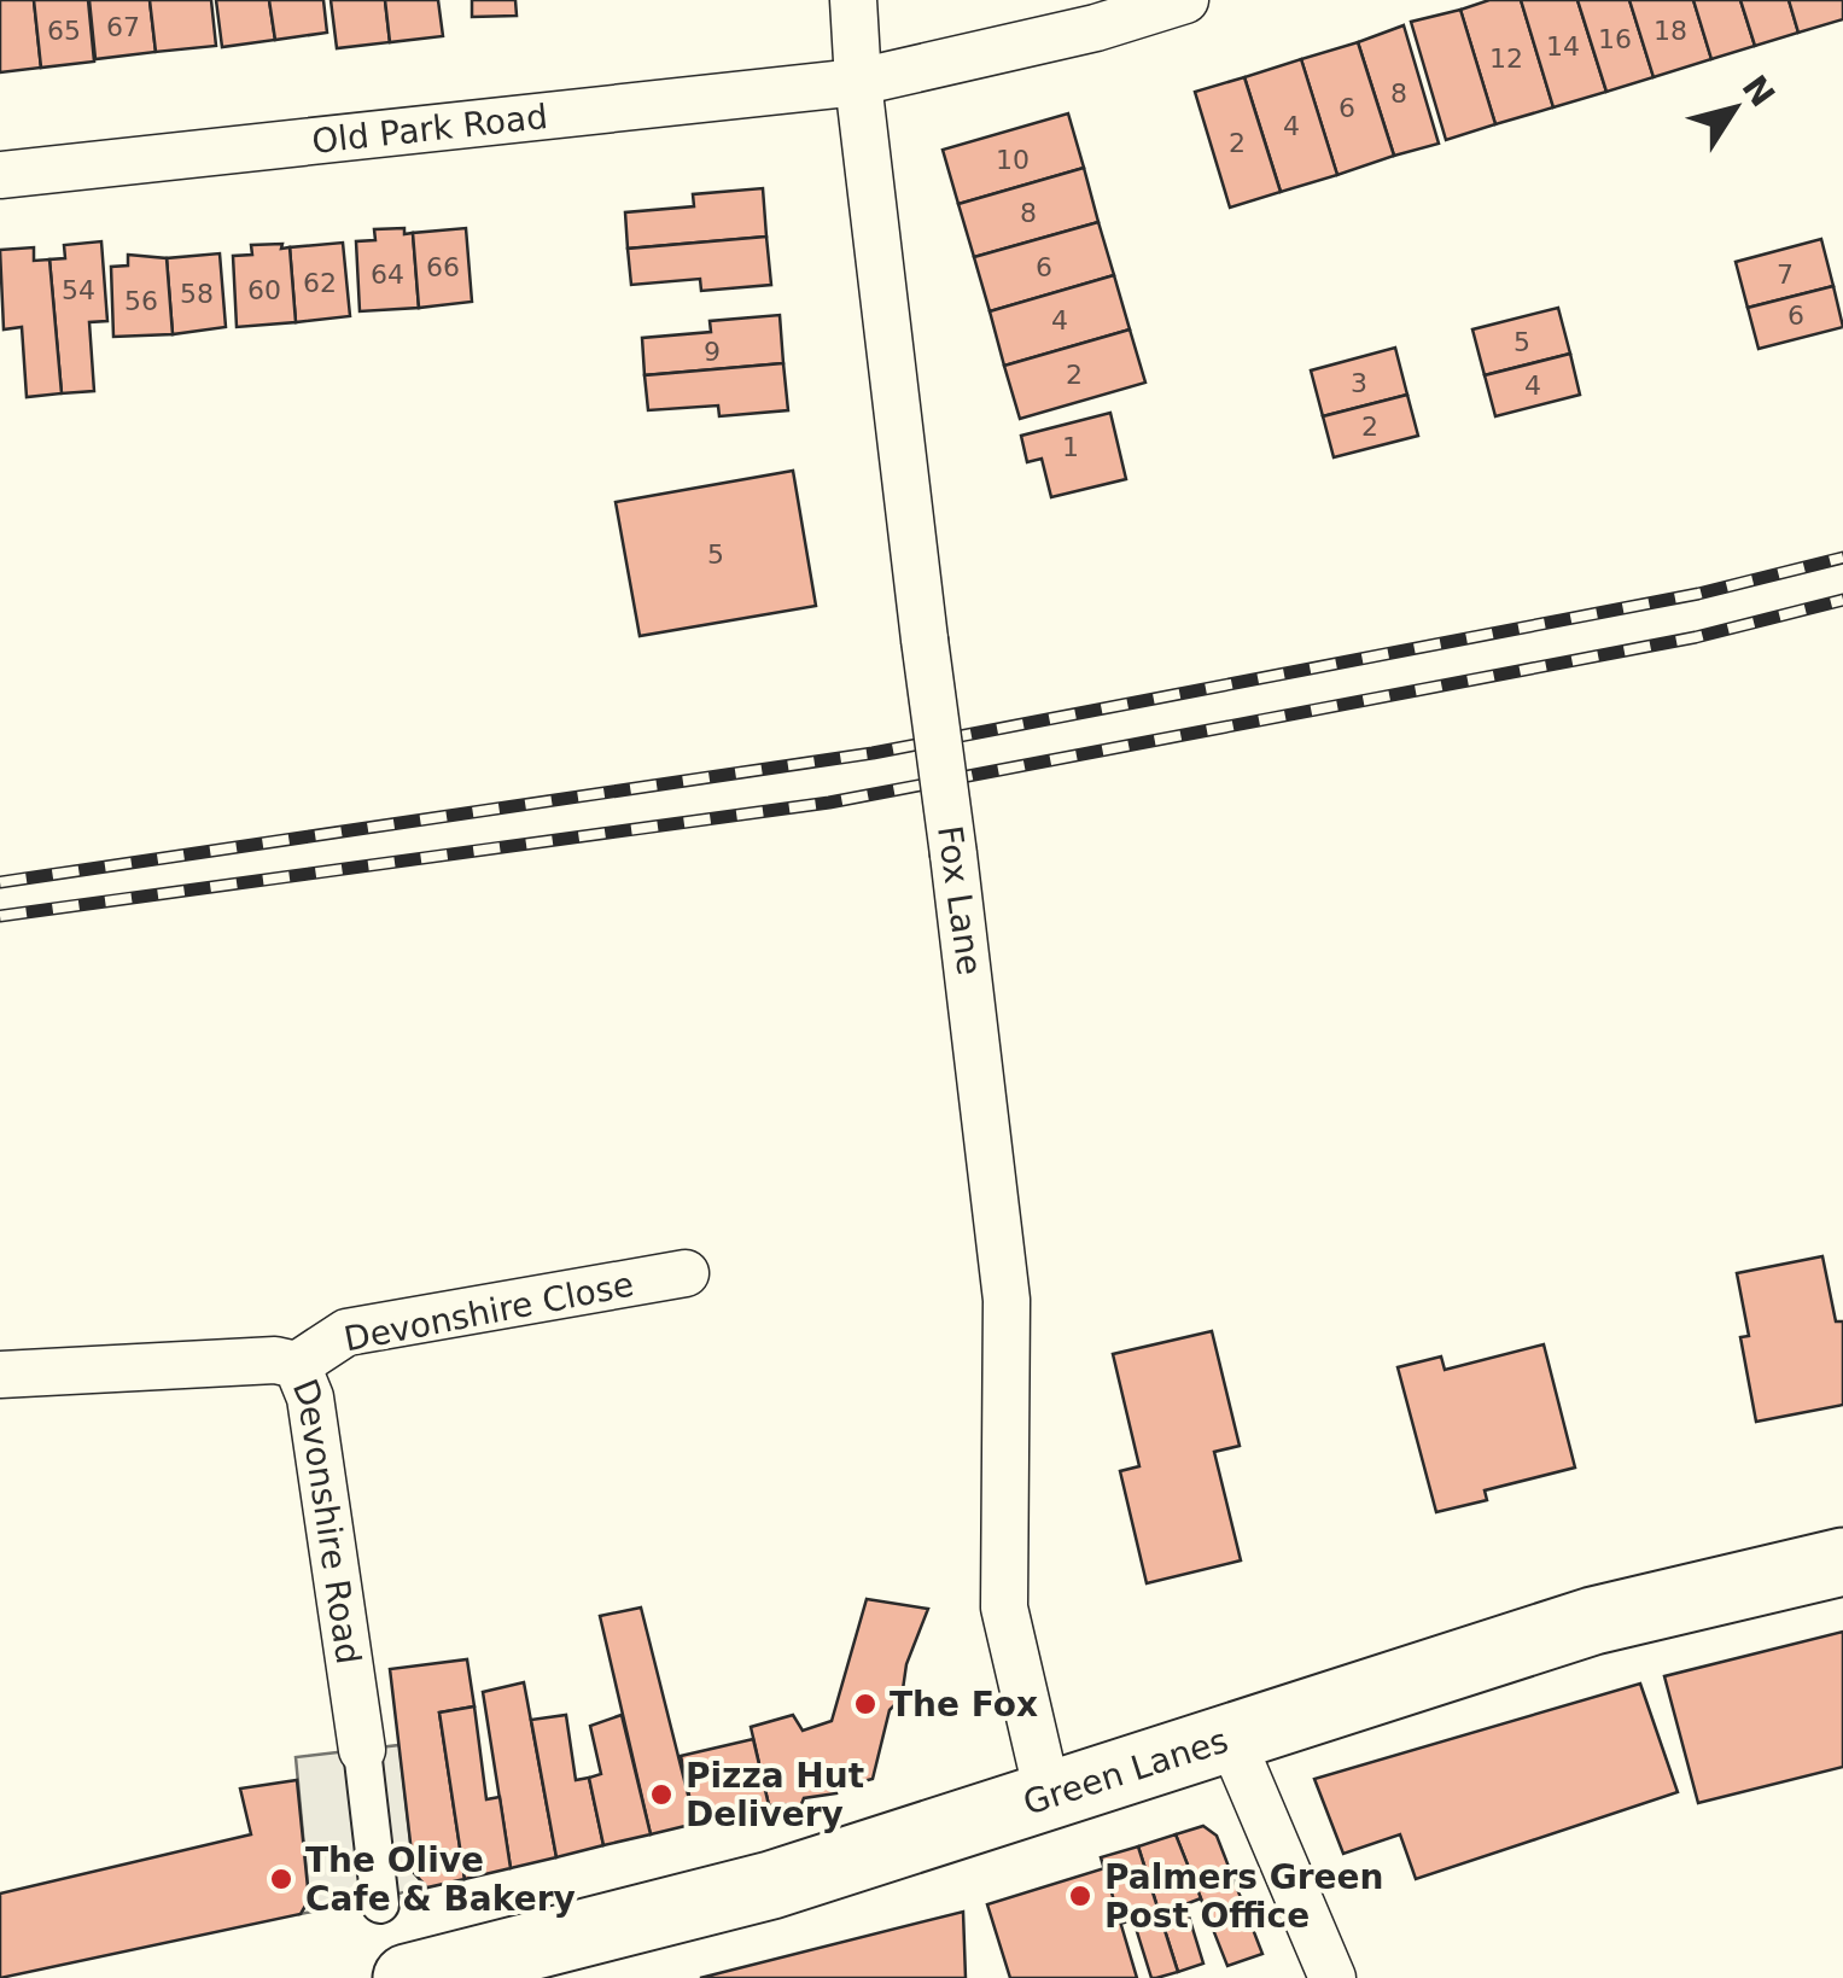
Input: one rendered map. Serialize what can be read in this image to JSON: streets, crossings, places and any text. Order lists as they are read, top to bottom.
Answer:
{
  "streets": {
    "main road": ["Green Lanes"],
    "street": [
      "Old Park Road",
      "Fox Lane",
      "Devonshire Close",
      "Devonshire Road"
    ]
  },
  "crossings": [
    ["Old Park Road", "Fox Lane"],
    ["Fox Lane", "Green Lanes"],
    ["Devonshire Close", "Devonshire Road"]
  ],
  "places": [
    "The Fox",
    "Pizza Hut Delivery",
    "The Olive Cafe & Bakery",
    "Palmers Green Post Office"
  ],
  "house_numbers": [
    "67",
    "65",
    "18",
    "16",
    "14",
    "12",
    "8",
    "6",
    "4",
    "2",
    "10",
    "8",
    "66",
    "6",
    "64",
    "7",
    "62",
    "54",
    "60",
    "58",
    "56",
    "6",
    "4",
    "5",
    "9",
    "2",
    "3",
    "4",
    "2",
    "1",
    "5"
  ],
  "north": "top right"
}
